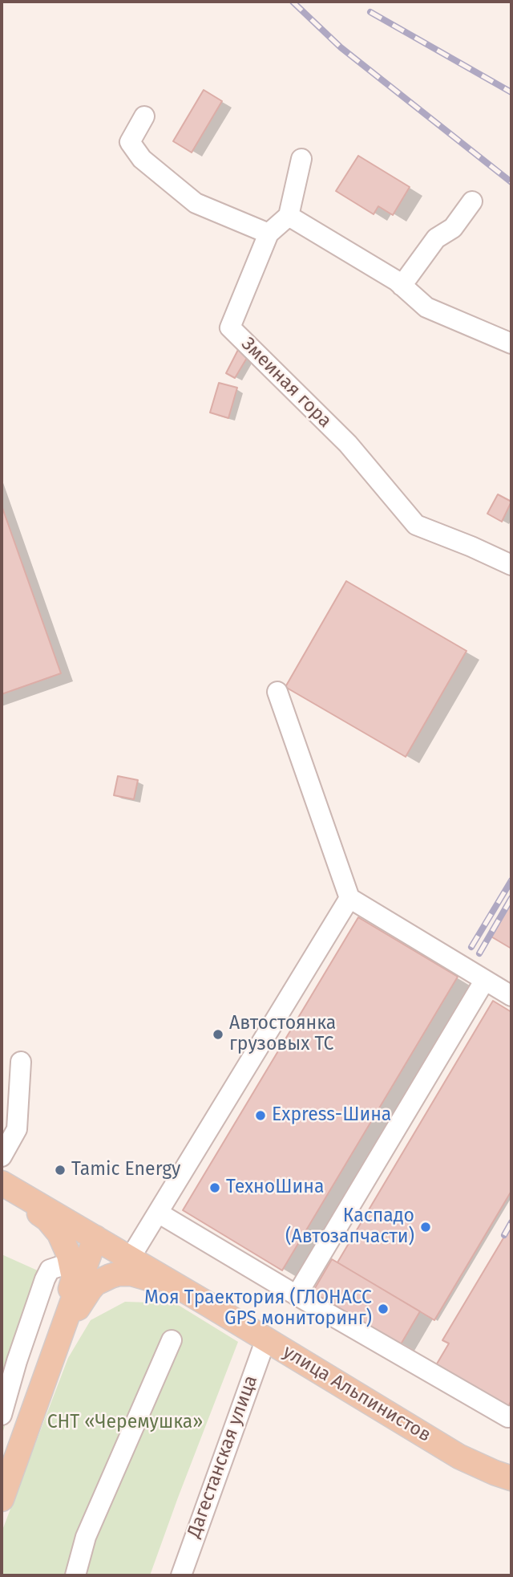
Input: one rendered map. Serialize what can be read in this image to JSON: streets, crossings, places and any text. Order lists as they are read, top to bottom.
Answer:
{
  "streets": {
    "main road": ["улица Альпинистов"],
    "street": ["Змеиная гора", "Дагестанская улица"]
  },
  "crossings": [
    ["улица Альпинистов", "Дагестанская улица"]
  ],
  "parks": ["СНТ «Черемушка»"],
  "places": [
    "Автостоянка грузовых ТС",
    "Express-Шина",
    "Tamic Energy",
    "ТехноШина",
    "Каспадо (Автозапчасти)",
    "Моя Траектория (ГЛОНАСС GPS мониторинг)"
  ]
}
